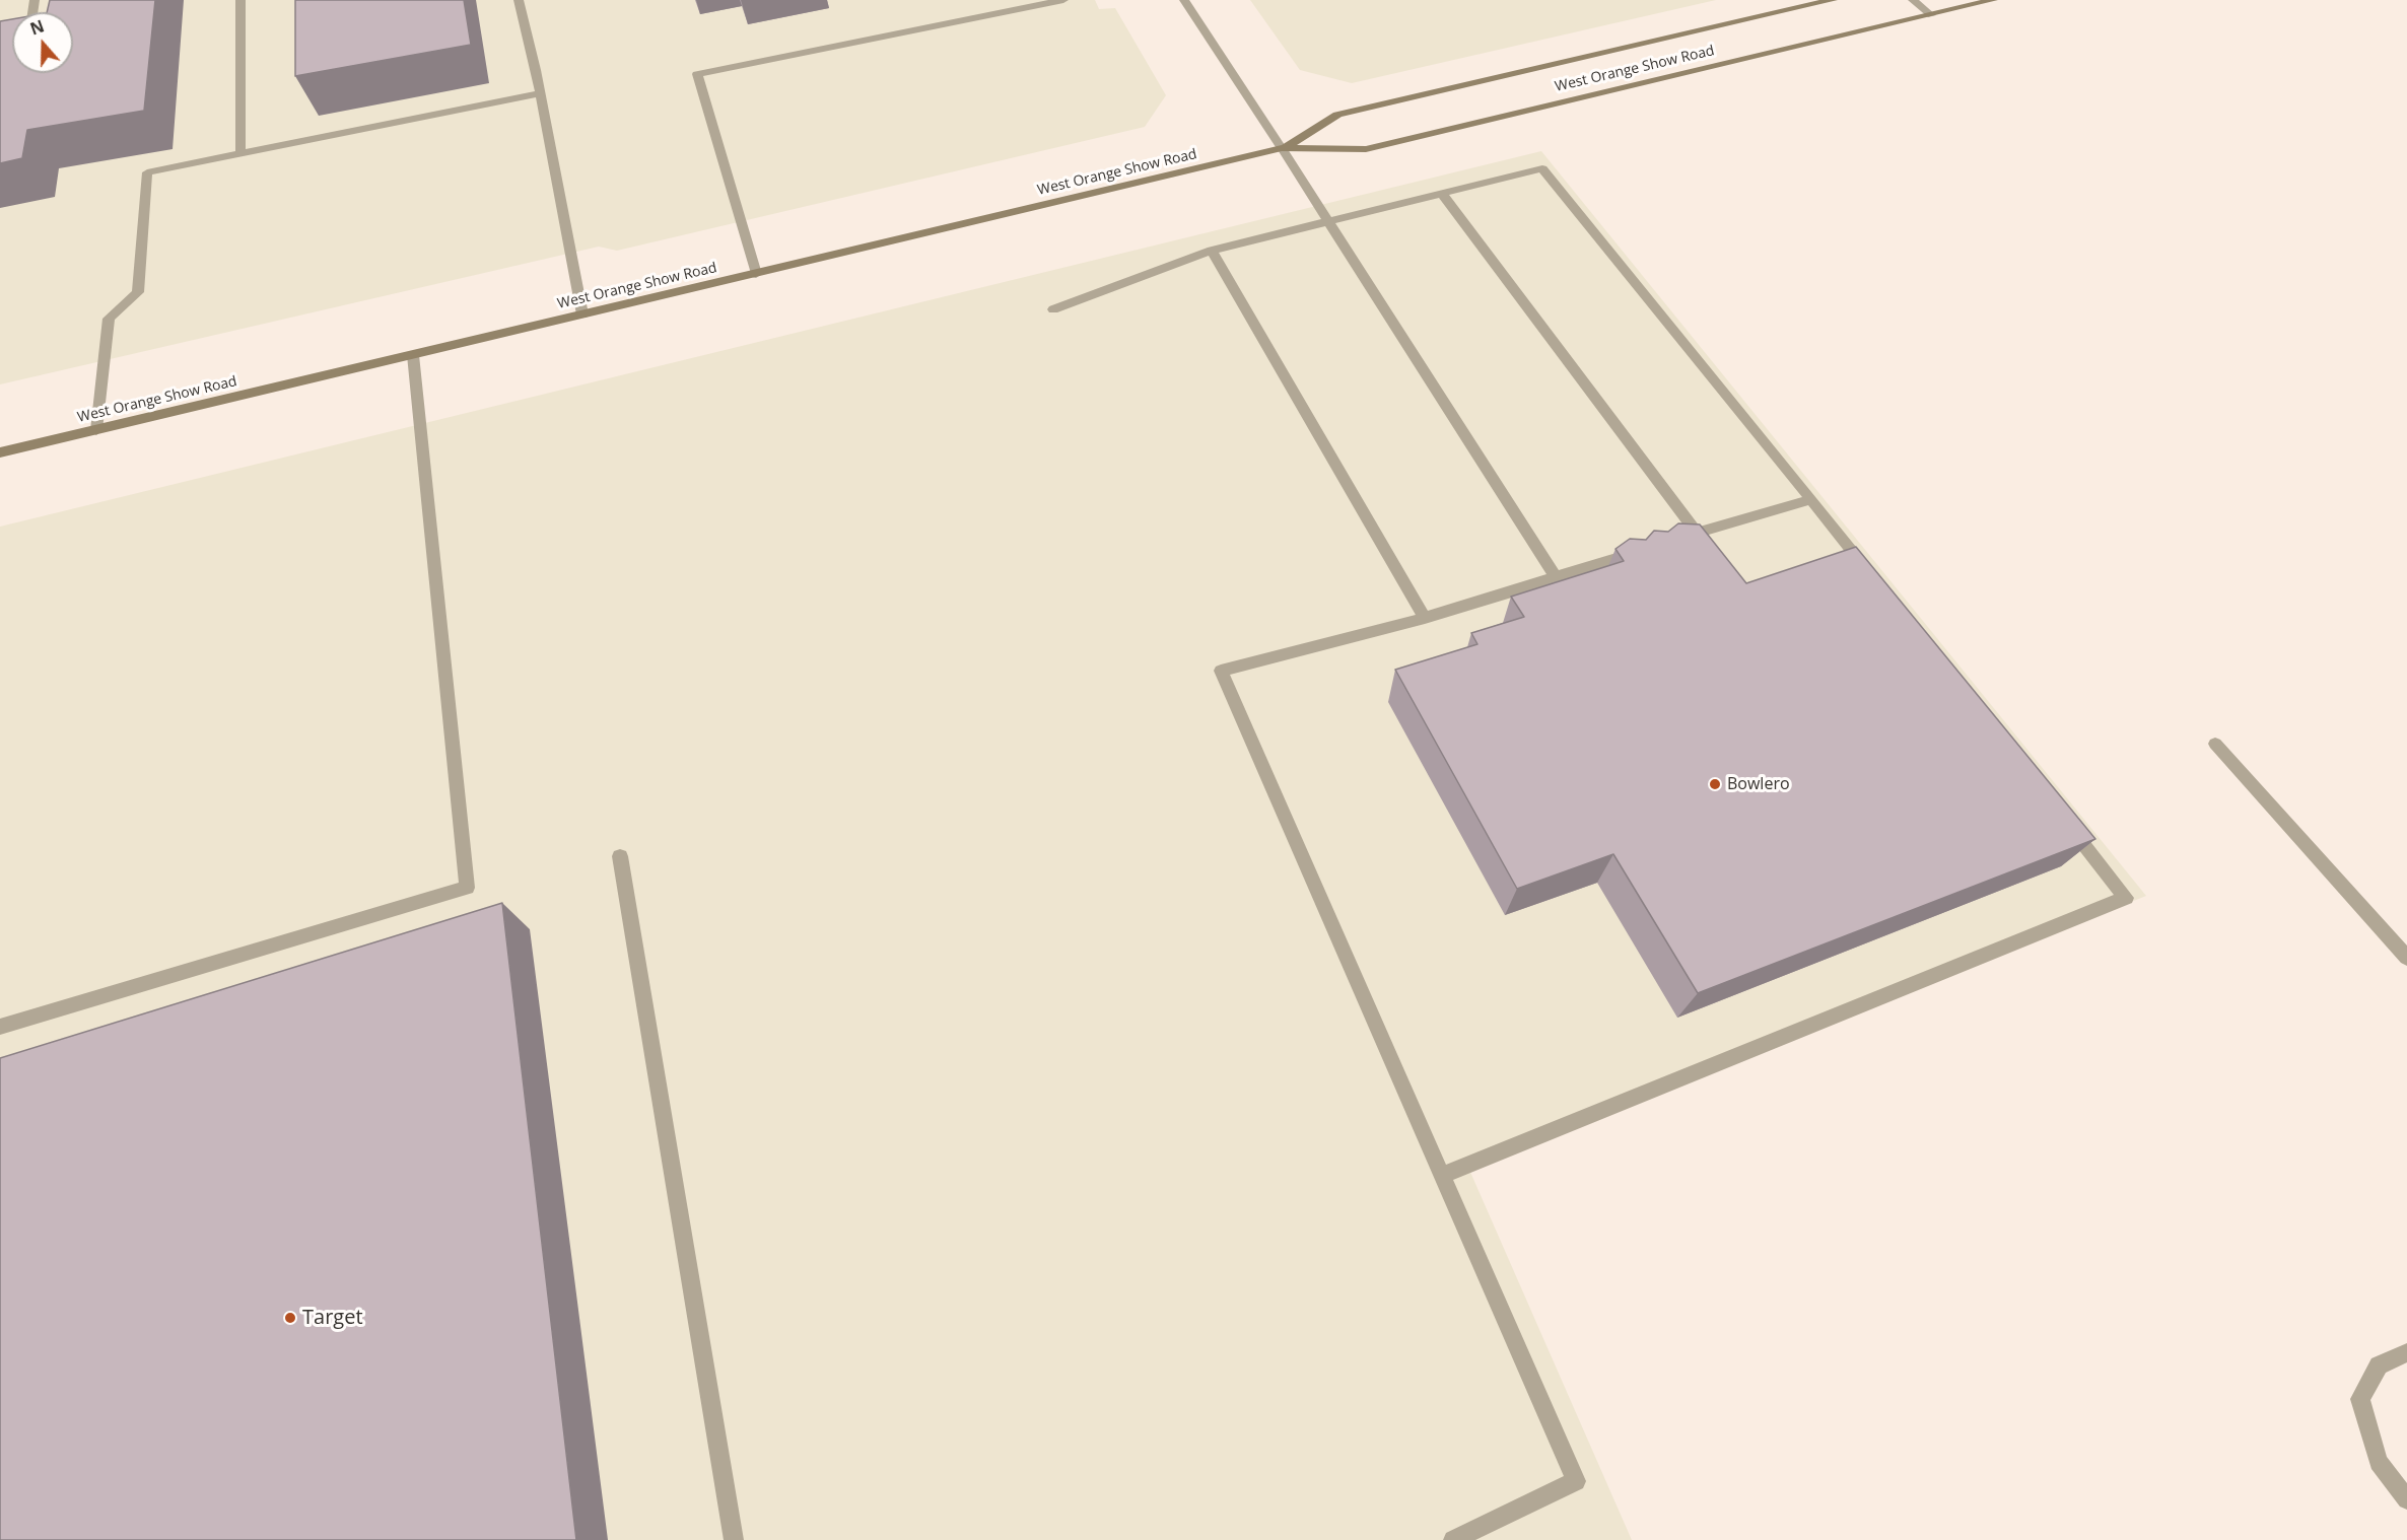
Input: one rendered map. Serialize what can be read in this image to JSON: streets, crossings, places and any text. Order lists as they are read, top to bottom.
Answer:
{
  "streets": {
    "main road": ["West Orange Show Road"]
  },
  "places": ["Bowlero", "Target"],
  "north": "top"
}
